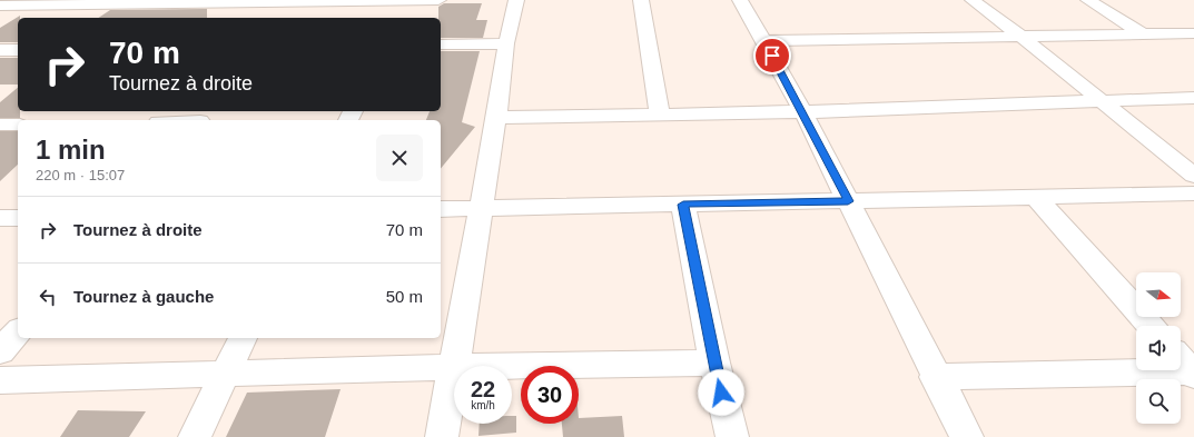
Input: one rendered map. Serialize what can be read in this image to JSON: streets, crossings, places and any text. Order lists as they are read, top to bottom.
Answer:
{
  "north": "right",
  "page": {
    "turn": ["70 m", "Tournez à droite"],
    "heading": ["1 min", "220 m · 15:07"],
    "list": [
      {
        "name": "Tournez à droite",
        "value": "70 m"
      },
      {
        "name": "Tournez à gauche",
        "value": "50 m"
      }
    ],
    "speed": "22 km/h",
    "limit": "30"
  }
}
